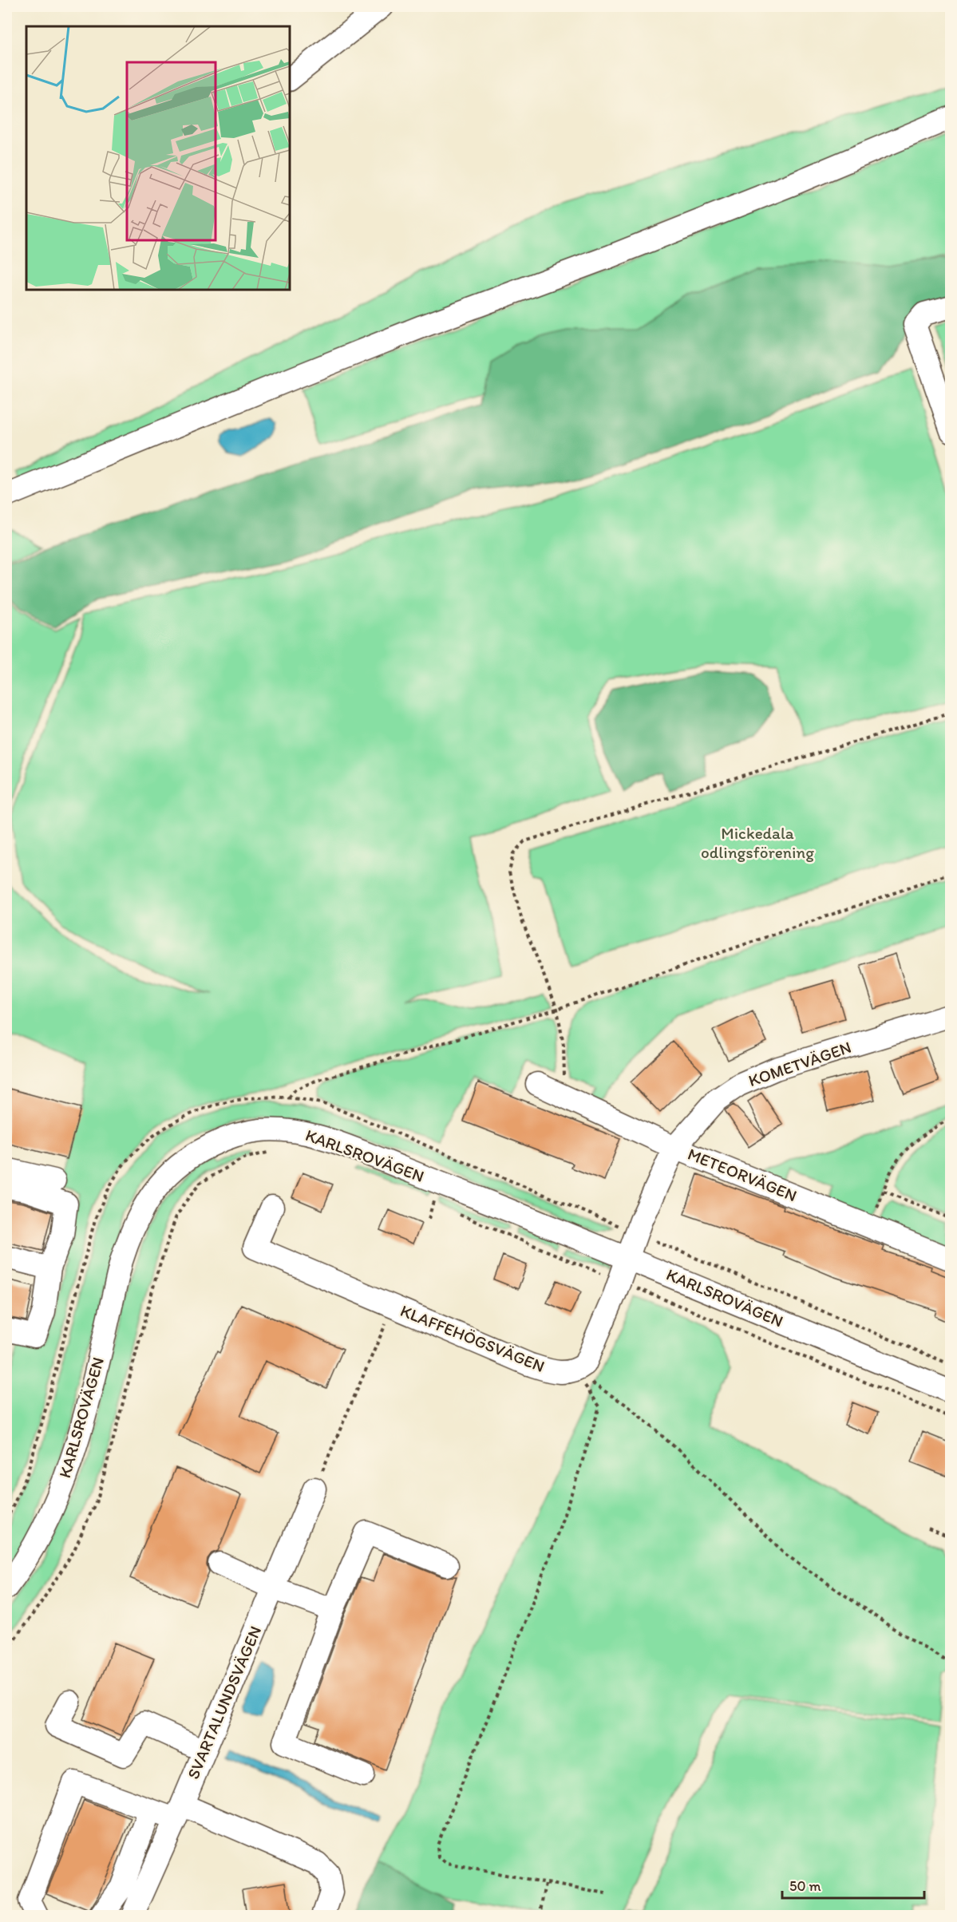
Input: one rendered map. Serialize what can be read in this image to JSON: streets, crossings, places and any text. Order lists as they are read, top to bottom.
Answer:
{
  "streets": {
    "street": [
      "KOMETVÄGEN",
      "KARLSROVÄGEN",
      "METEORVÄGEN",
      "KLAFFEHÖGSVÄGEN",
      "SVARTALUNDSVÄGEN"
    ]
  },
  "crossings": [
    ["KOMETVÄGEN", "KARLSROVÄGEN"],
    ["KOMETVÄGEN", "METEORVÄGEN"]
  ],
  "parks": ["Mickedala odlingsförening"],
  "scale_bar": "50 m"
}
